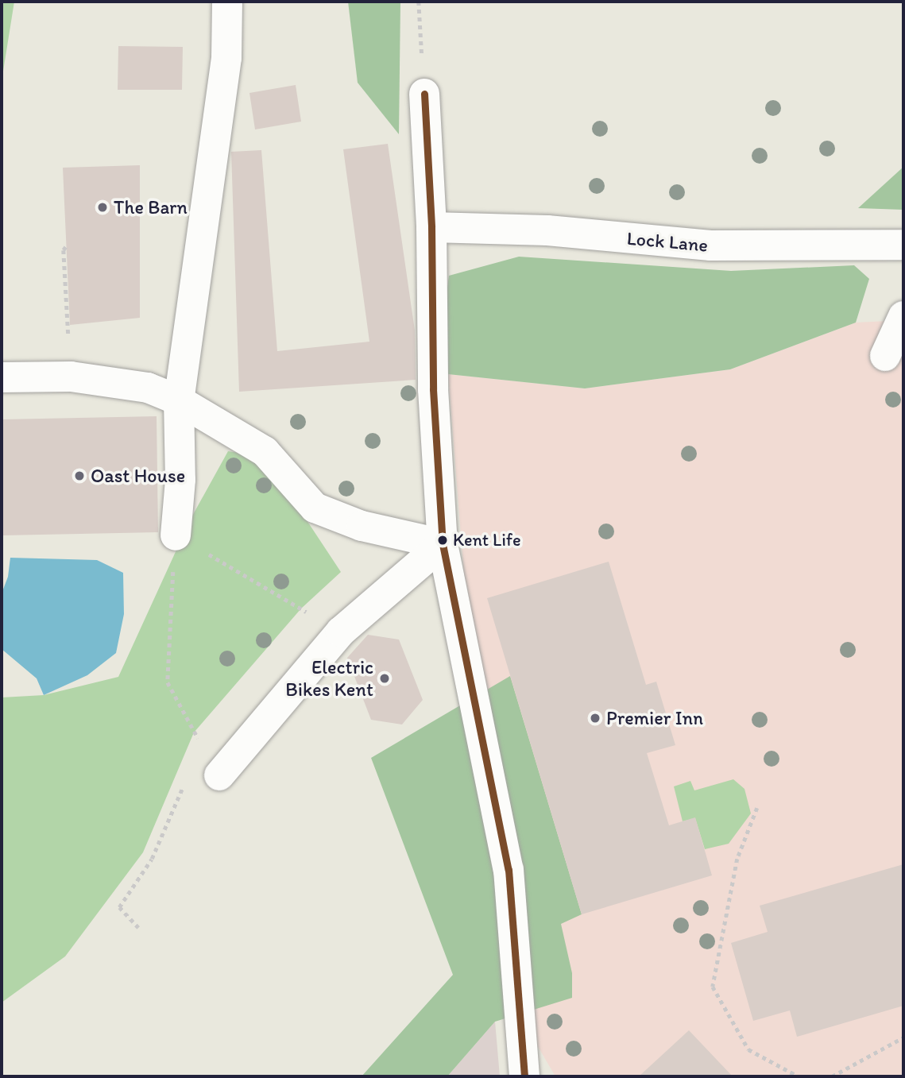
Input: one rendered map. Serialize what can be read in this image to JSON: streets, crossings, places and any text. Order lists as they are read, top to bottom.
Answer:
{
  "streets": {
    "street": ["Lock Lane"]
  },
  "places": [
    "The Barn",
    "Oast House",
    "Kent Life",
    "Electric Bikes Kent",
    "Premier Inn"
  ]
}
